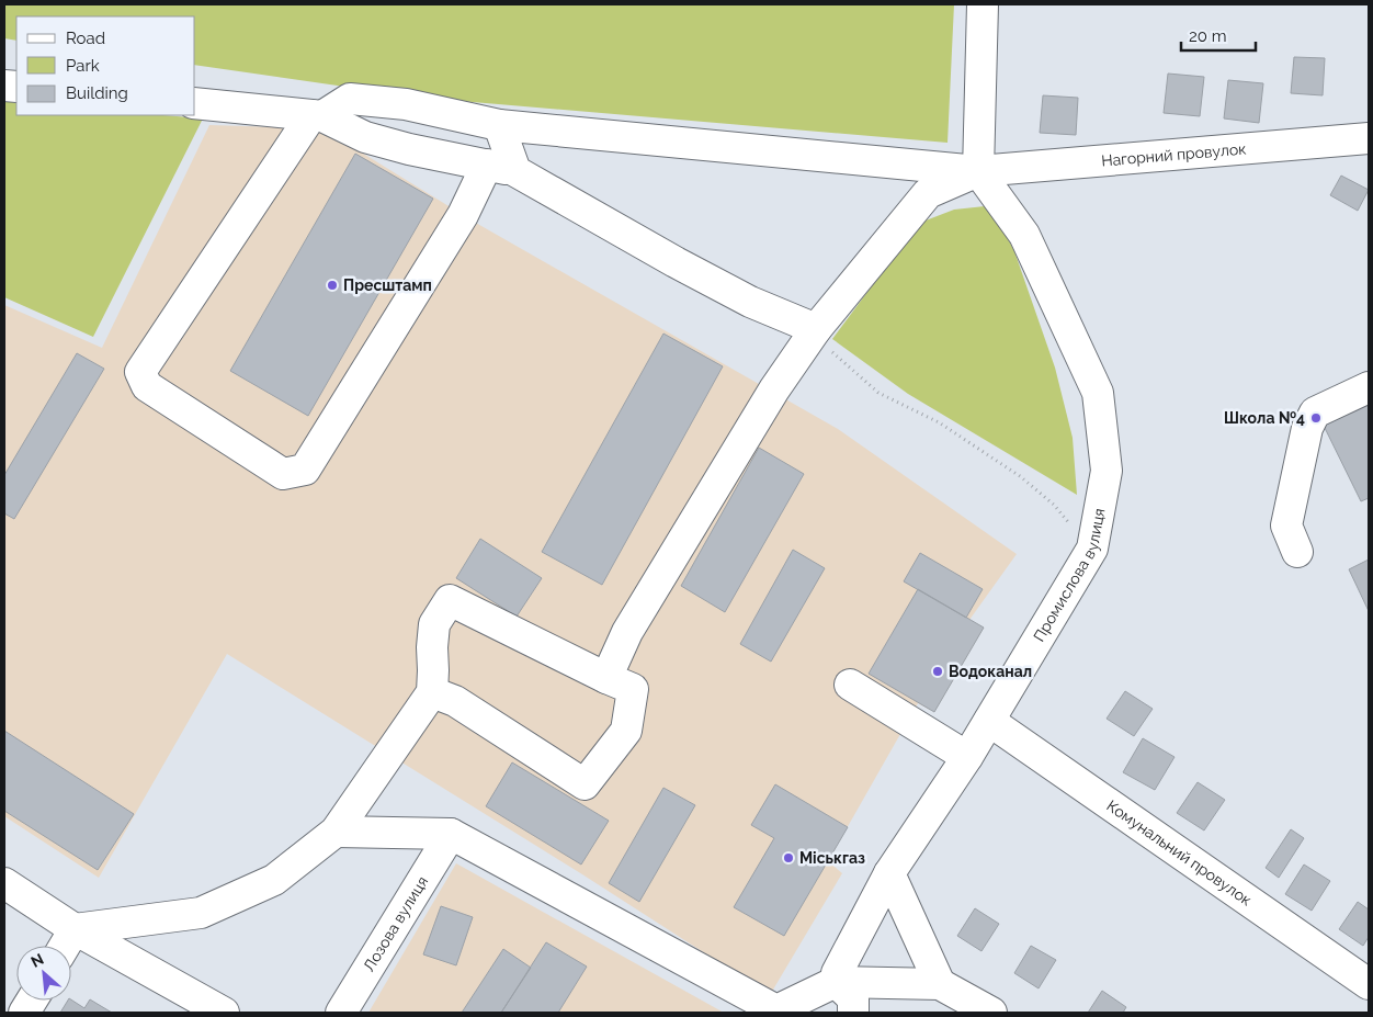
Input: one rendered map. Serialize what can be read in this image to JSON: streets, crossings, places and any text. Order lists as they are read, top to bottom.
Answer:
{
  "streets": {
    "street": [
      "Нагорний провулок",
      "Промислова вулиця",
      "Комунальний провулок",
      "Лозова вулиця"
    ]
  },
  "crossings": [
    ["Нагорний провулок", "Промислова вулиця"],
    ["Промислова вулиця", "Комунальний провулок"]
  ],
  "places": [
    "Пресштамп",
    "Школа №4",
    "Водоканал",
    "Міськгаз"
  ],
  "legend": ["Road", "Park", "Building"],
  "scale_bar": "20 m",
  "north": "top left"
}
